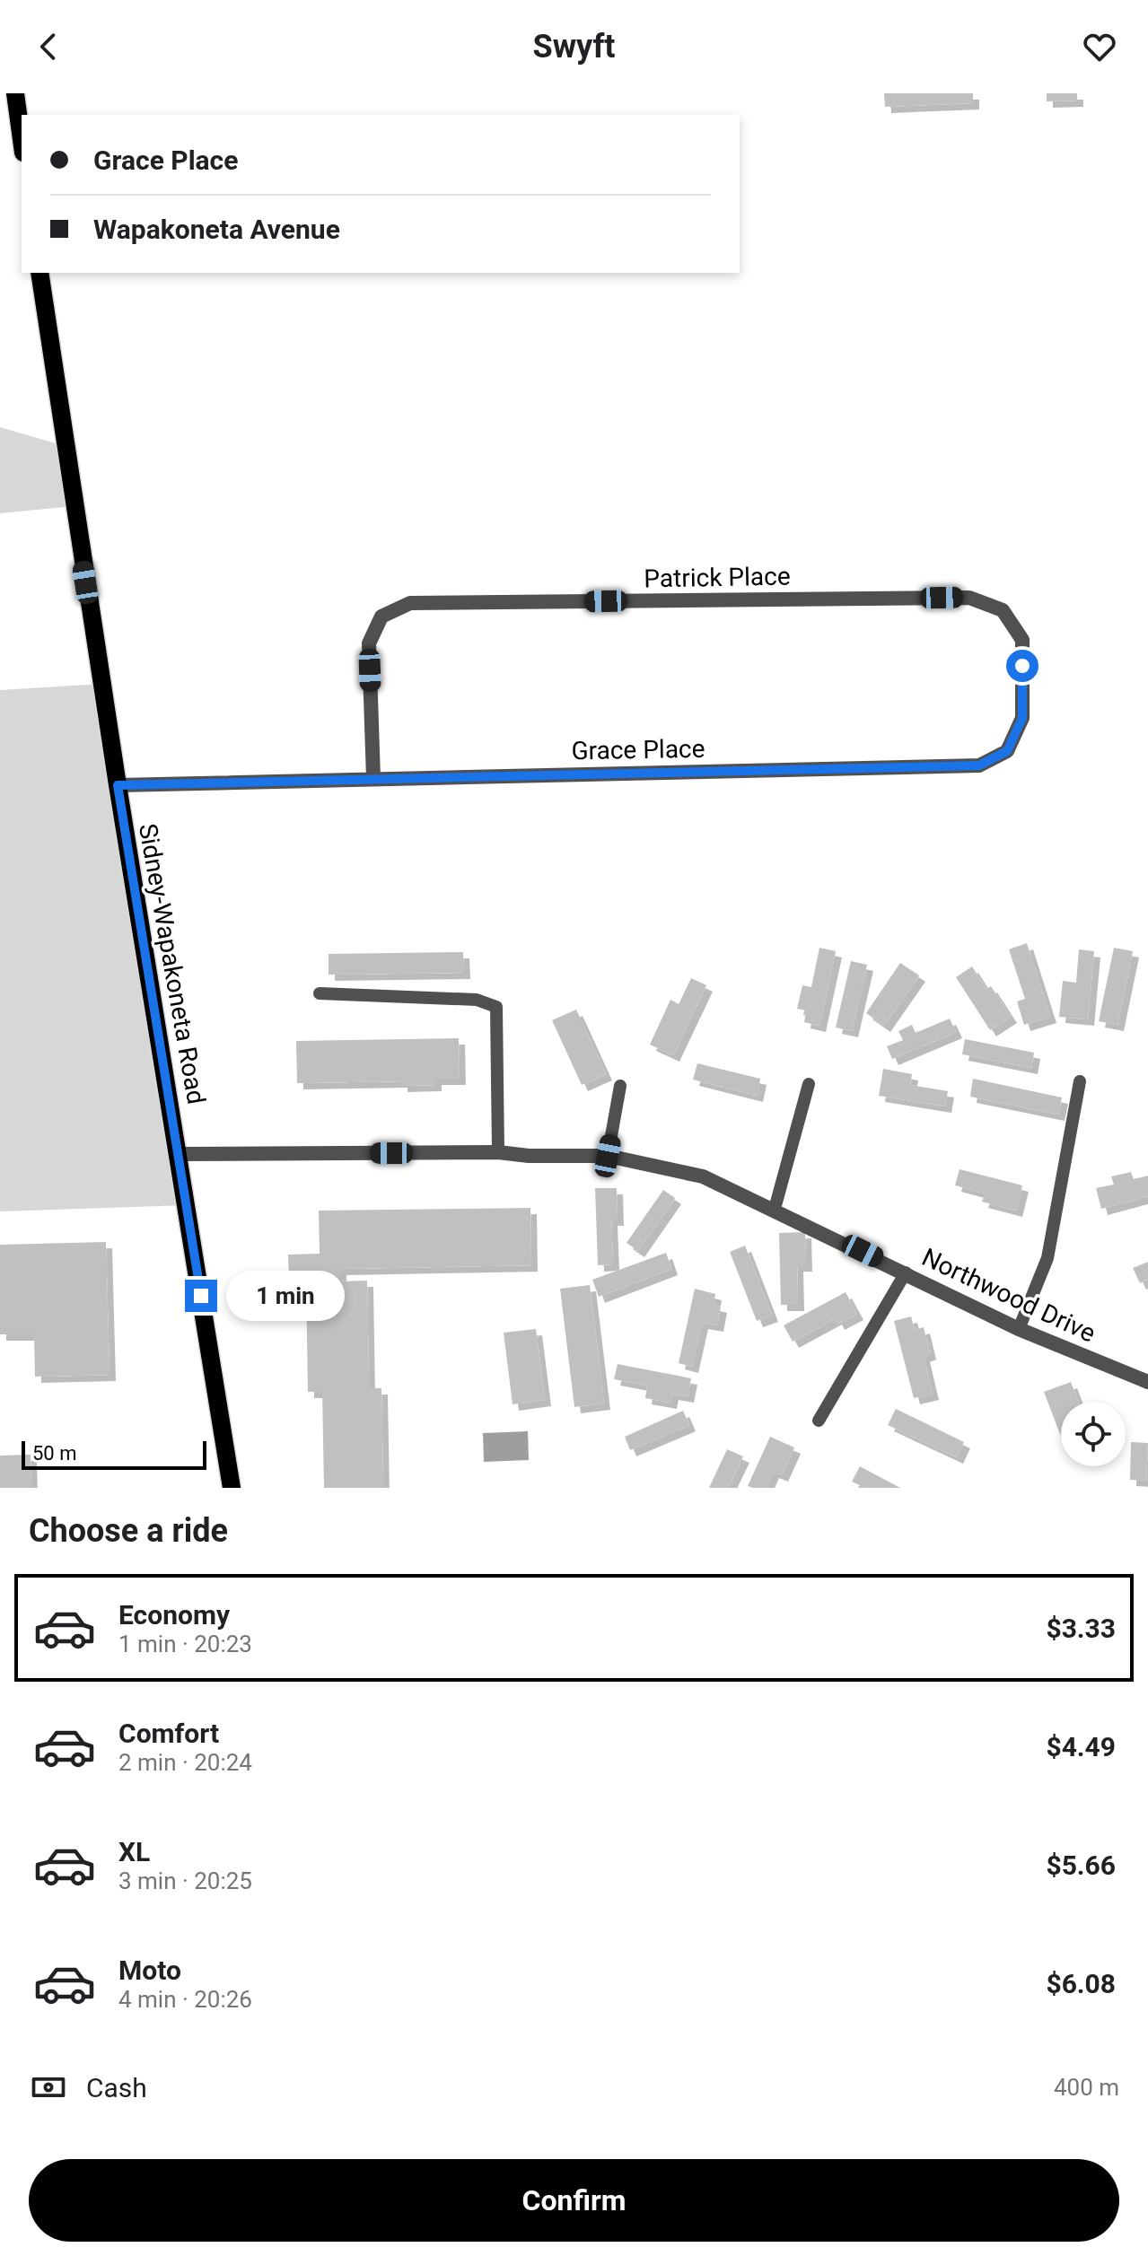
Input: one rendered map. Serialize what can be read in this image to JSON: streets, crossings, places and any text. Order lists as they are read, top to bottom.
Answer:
{
  "streets": {
    "main road": ["Sidney-Wapakoneta Road"],
    "street": ["Patrick Place", "Grace Place", "Northwood Drive"]
  },
  "crossings": [
    ["Patrick Place", "Grace Place"],
    ["Grace Place", "Sidney-Wapakoneta Road"],
    ["Sidney-Wapakoneta Road", "Northwood Drive"]
  ],
  "scale_bar": "50 m",
  "page": {
    "header": "Swyft",
    "banner": ["Grace Place", "Wapakoneta Avenue"],
    "bubble": "1 min",
    "scale": "50 m",
    "heading": "Choose a ride",
    "list": [
      {
        "name": "Economy",
        "note": "1 min · 20:23",
        "value": "$3.33"
      },
      {
        "name": "Comfort",
        "note": "2 min · 20:24",
        "value": "$4.49"
      },
      {
        "name": "XL",
        "note": "3 min · 20:25",
        "value": "$5.66"
      },
      {
        "name": "Moto",
        "note": "4 min · 20:26",
        "value": "$6.08"
      }
    ],
    "pay": ["Cash", "400 m"],
    "buttons": "Confirm"
  }
}
